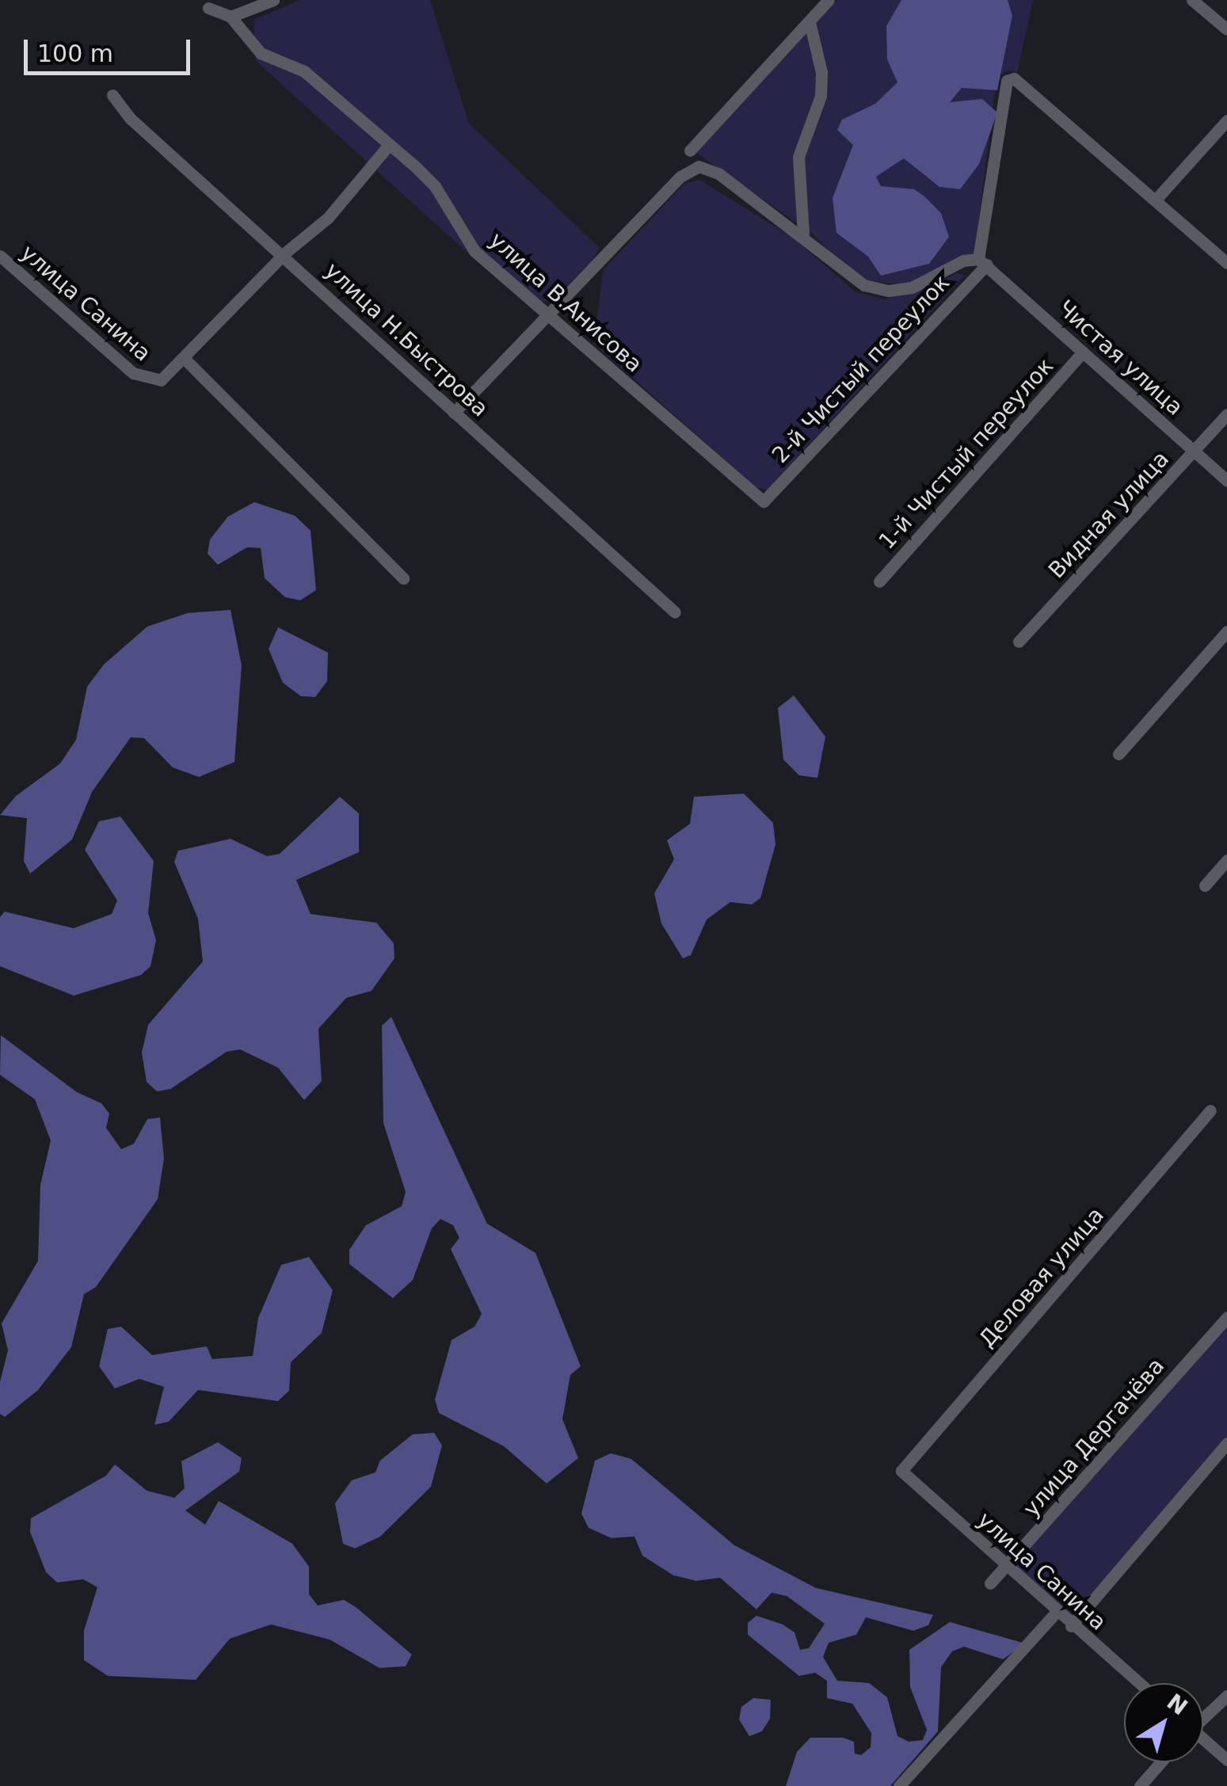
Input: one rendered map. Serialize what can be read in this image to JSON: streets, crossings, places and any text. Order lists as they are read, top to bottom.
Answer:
{
  "streets": {
    "street": [
      "улица В.Анисова",
      "улица Санина",
      "улица Н.Быстрова",
      "Чистая улица",
      "2-й Чистый переулок",
      "1-й Чистый переулок",
      "Видная улица",
      "Деловая улица",
      "улица Дергачёва"
    ]
  },
  "crossings": [
    ["улица В.Анисова", "улица Санина"],
    ["улица В.Анисова", "2-й Чистый переулок"],
    ["улица Санина", "улица Н.Быстрова"],
    ["улица Санина", "Деловая улица"],
    ["улица Санина", "улица Дергачёва"],
    ["Чистая улица", "2-й Чистый переулок"],
    ["Чистая улица", "1-й Чистый переулок"],
    ["Чистая улица", "Видная улица"]
  ],
  "scale_bar": "100 m",
  "north": "top right"
}
